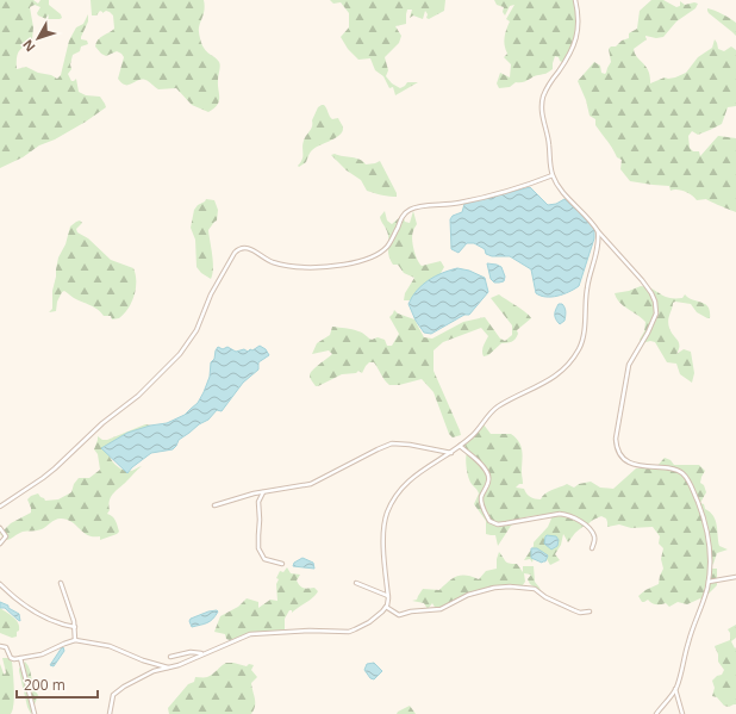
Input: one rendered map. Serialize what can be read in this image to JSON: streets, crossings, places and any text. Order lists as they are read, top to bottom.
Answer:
{
  "scale_bar": "200 m",
  "north": "bottom left"
}
